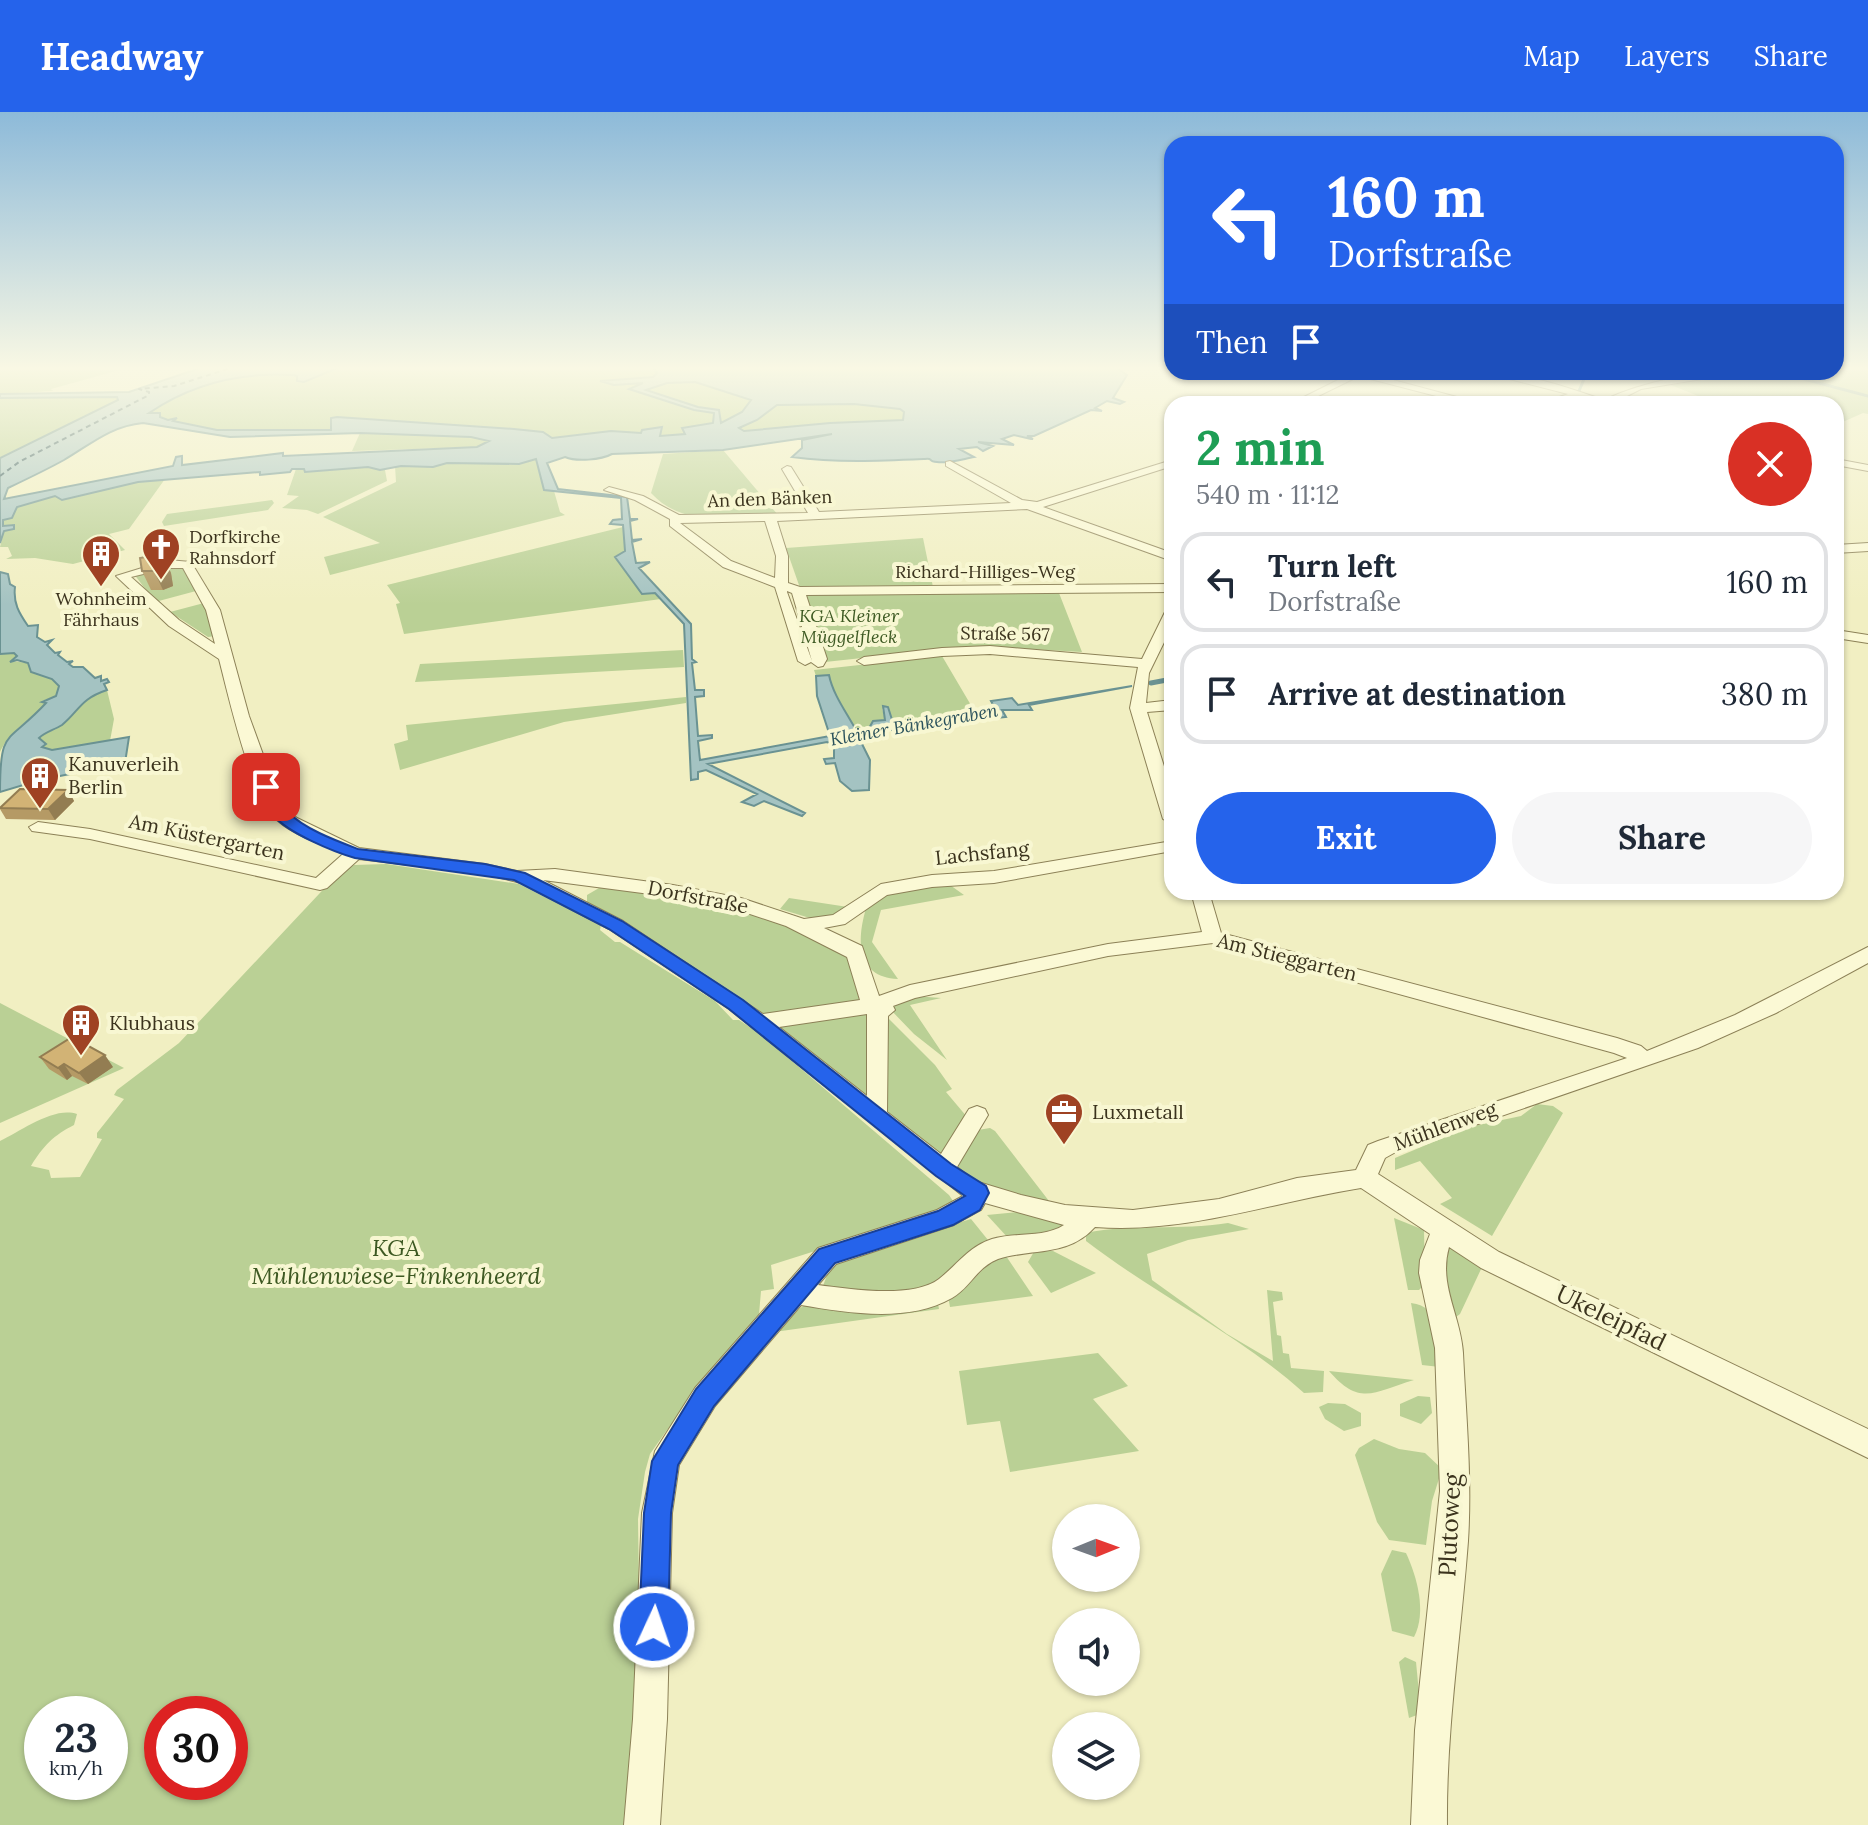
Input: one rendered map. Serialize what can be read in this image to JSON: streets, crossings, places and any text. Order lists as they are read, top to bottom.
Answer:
{
  "streets": {
    "street": [
      "An den Bänken",
      "Richard-Hilliges-Weg",
      "Straße 567",
      "Am Küstergarten",
      "Lachsfang",
      "Dorfstraße",
      "Am Stieggarten",
      "Mühlenweg",
      "Ukeleipfad",
      "Plutoweg"
    ]
  },
  "crossings": [
    ["An den Bänken", "Richard-Hilliges-Weg"],
    ["Am Küstergarten", "Dorfstraße"],
    ["Lachsfang", "Dorfstraße"],
    ["Dorfstraße", "Am Stieggarten"],
    ["Am Stieggarten", "Mühlenweg"],
    ["Mühlenweg", "Ukeleipfad"],
    ["Ukeleipfad", "Plutoweg"]
  ],
  "water": ["Kleiner Bänkegraben"],
  "parks": ["KGA Kleiner Müggelfleck", "KGA Mühlenwiese-Finkenheerd"],
  "places": {
    "church": ["Dorfkirche Rahnsdorf"],
    "building": ["Wohnheim Fährhaus", "Kanuverleih Berlin", "Klubhaus"],
    "office": ["Luxmetall"]
  },
  "north": "right",
  "page": {
    "header": "Headway",
    "nav": ["Map", "Layers", "Share"],
    "turn": ["160 m", "Dorfstraße"],
    "then": "Then",
    "heading": ["2 min", "540 m · 11:12"],
    "list": [
      {
        "name": "Turn left",
        "note": "Dorfstraße",
        "value": "160 m"
      },
      {
        "name": "Arrive at destination",
        "value": "380 m"
      }
    ],
    "buttons": ["Exit", "Share"],
    "speed": "23 km/h",
    "limit": "30"
  }
}
